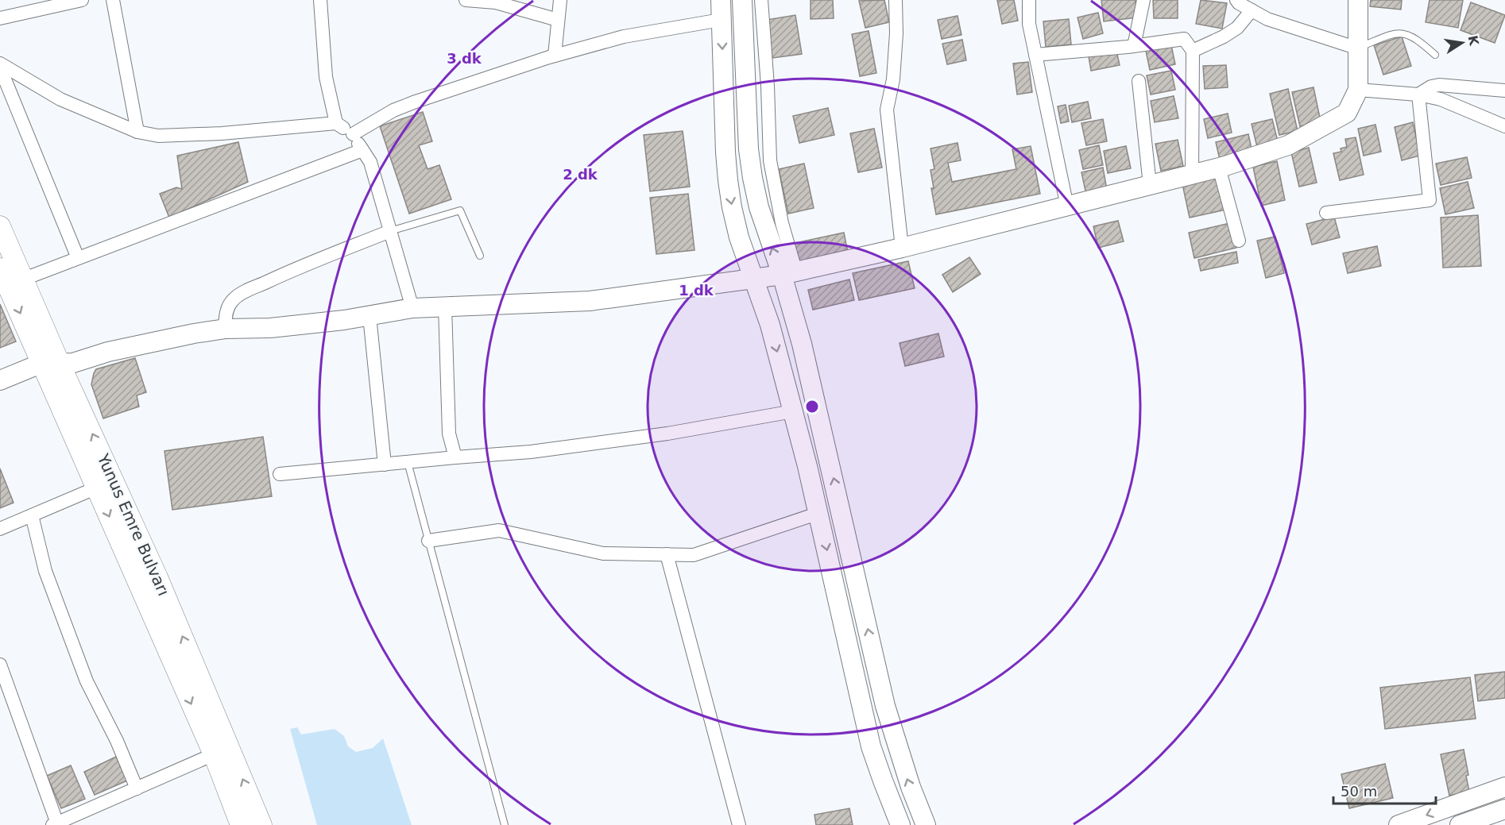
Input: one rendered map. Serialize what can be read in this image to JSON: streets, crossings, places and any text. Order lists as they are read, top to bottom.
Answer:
{
  "streets": {
    "main road": ["Yunus Emre Bulvarı"]
  },
  "scale_bar": "50 m",
  "north": "right",
  "rings": ["3 dk", "2 dk", "1 dk"]
}
